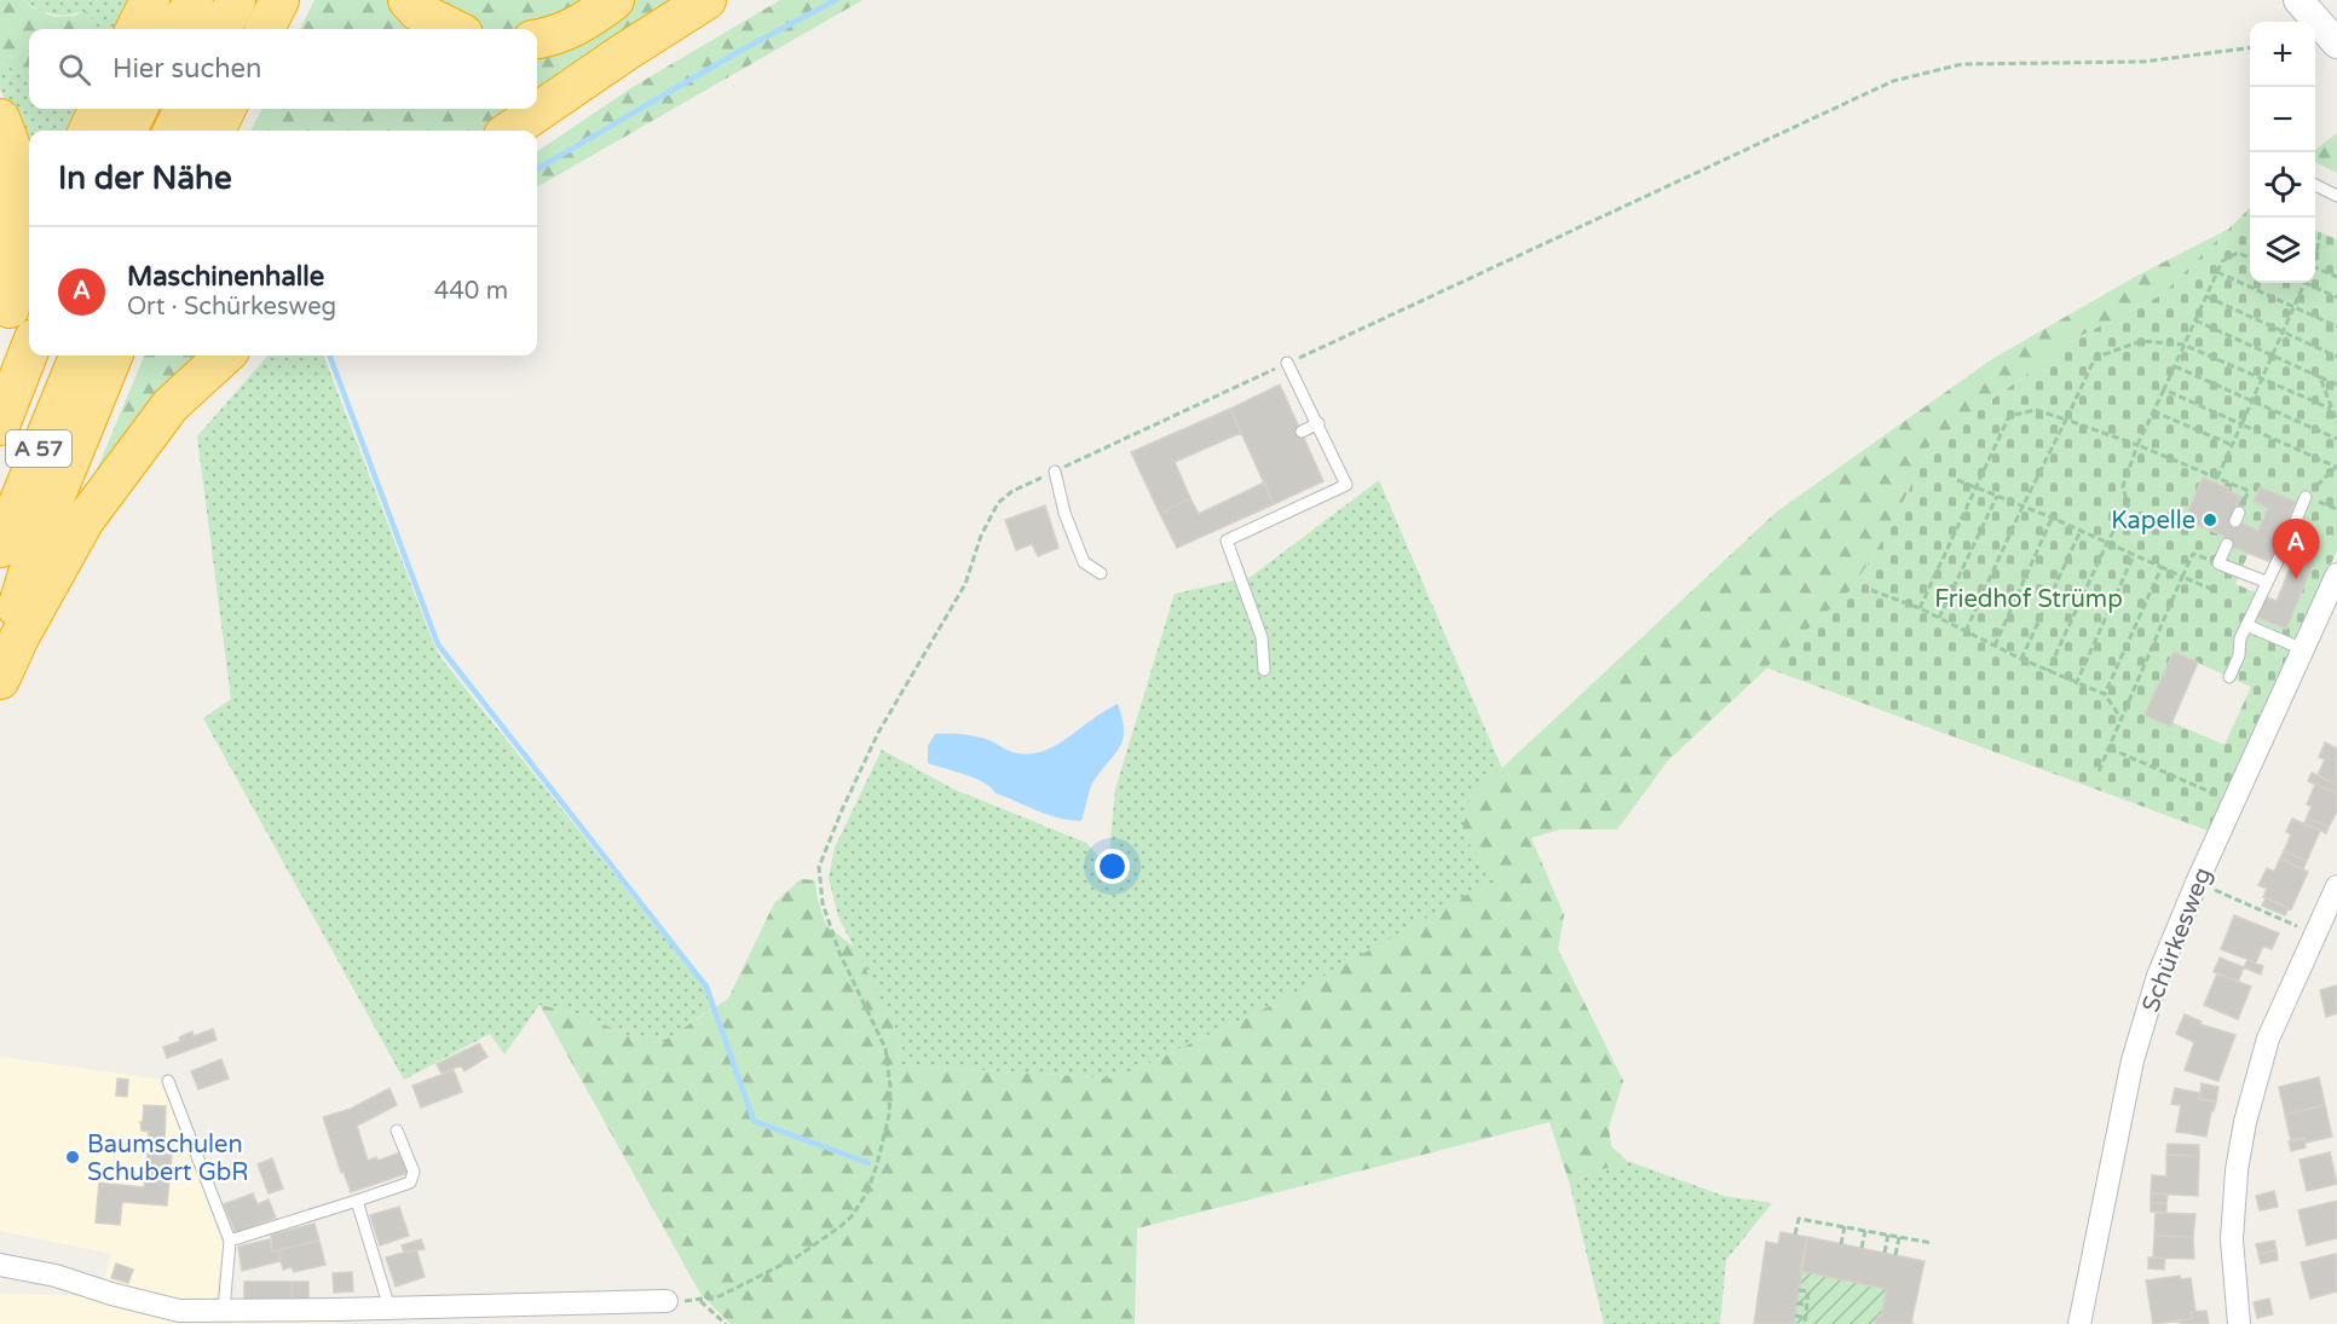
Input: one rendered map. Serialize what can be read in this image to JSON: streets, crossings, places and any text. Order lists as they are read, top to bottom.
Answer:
{
  "streets": {
    "highway": ["A 57"],
    "street": ["Schürkesweg"]
  },
  "parks": ["Friedhof Strümp"],
  "places": ["Kapelle", "Baumschulen Schubert GbR"],
  "page": {
    "map_buttons": ["+", "−"],
    "search": "Hier suchen",
    "heading": "In der Nähe",
    "list": [
      {
        "mark": "A",
        "name": "Maschinenhalle",
        "note": "Ort · Schürkesweg",
        "value": "440 m"
      }
    ],
    "pins": "A"
  }
}
